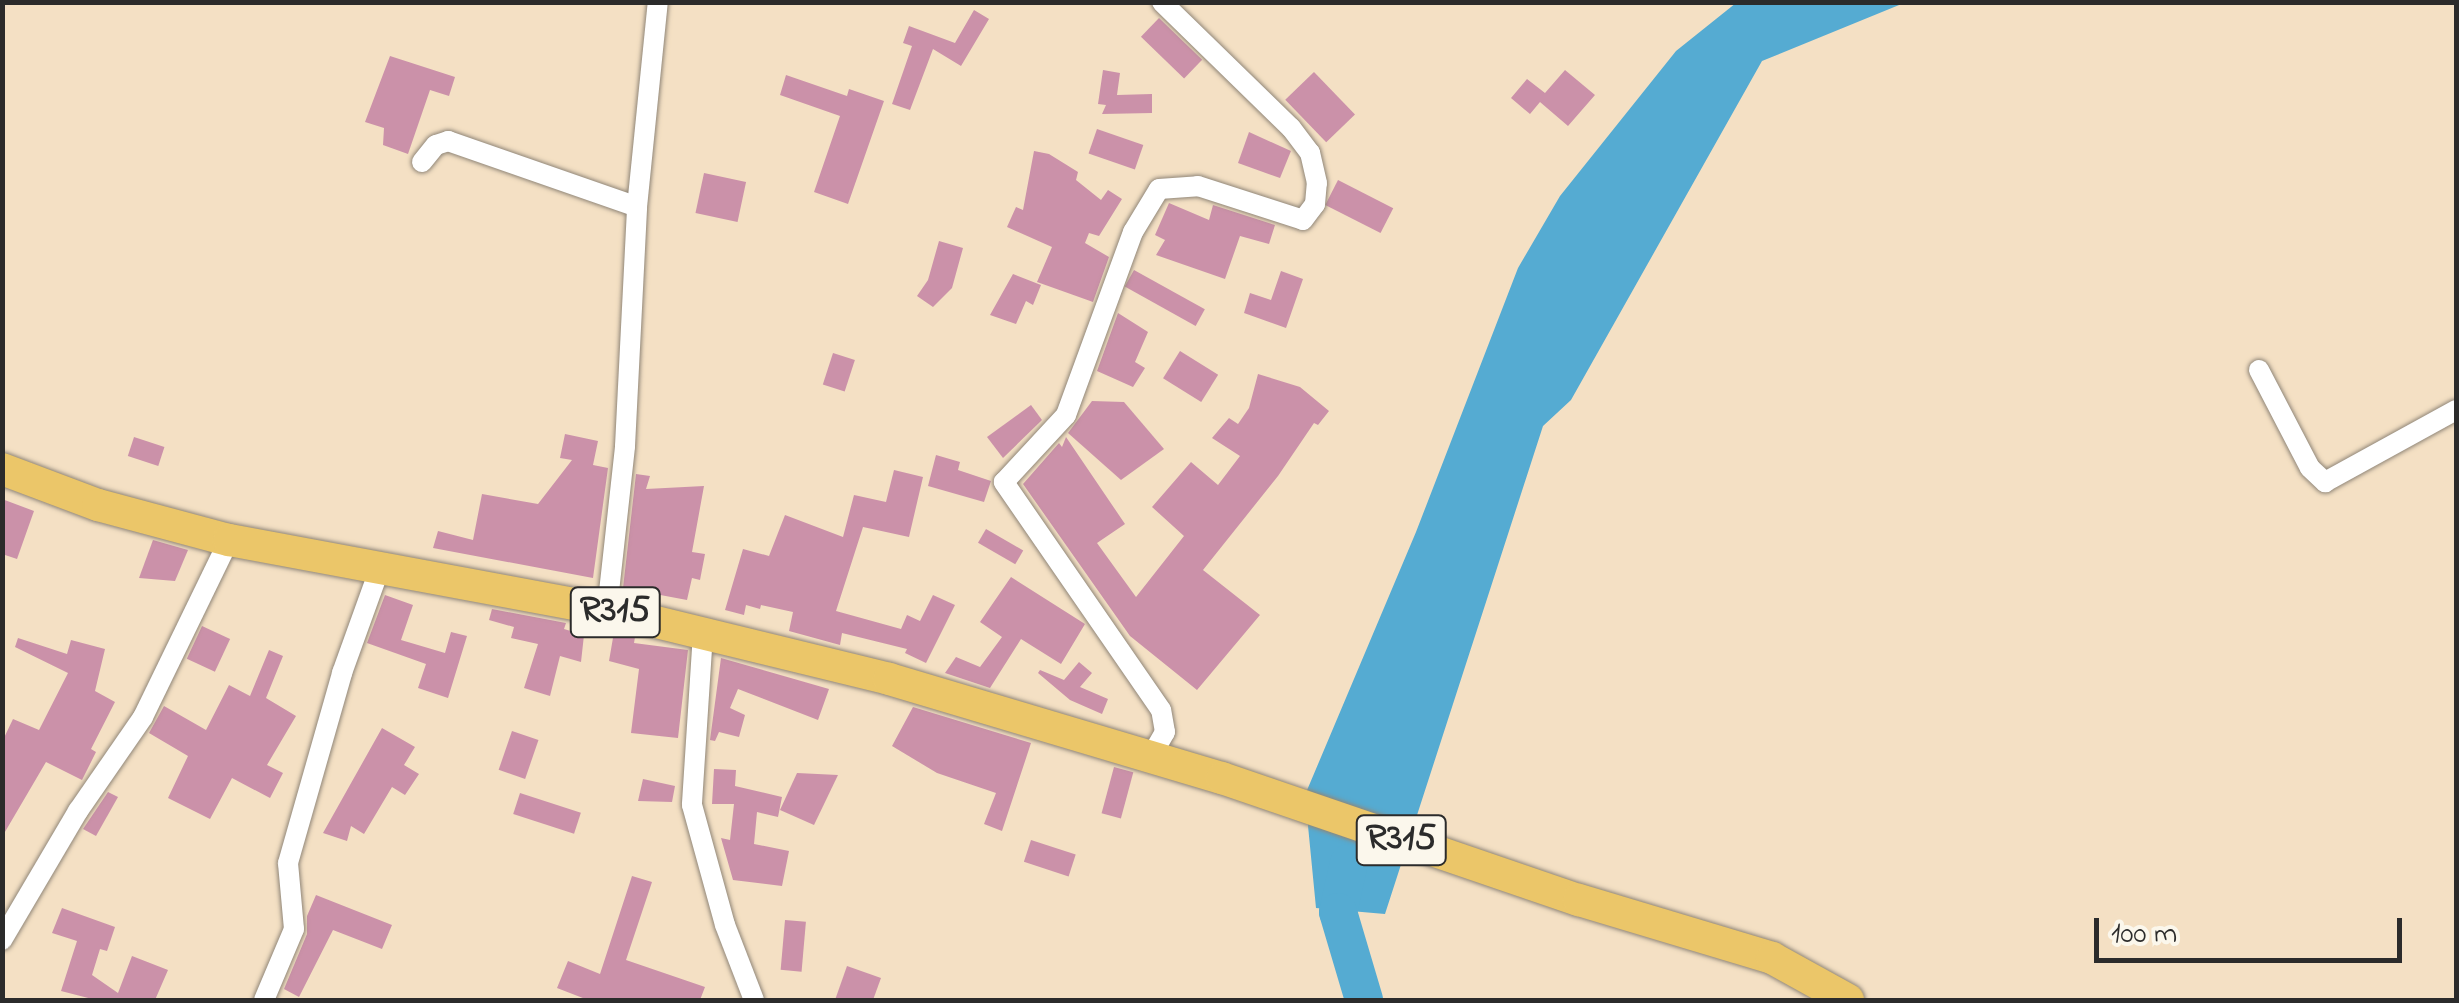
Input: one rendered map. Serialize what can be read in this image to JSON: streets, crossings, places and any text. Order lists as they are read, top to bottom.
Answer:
{
  "streets": {
    "main road": ["R315"]
  },
  "scale_bar": "100 m"
}
